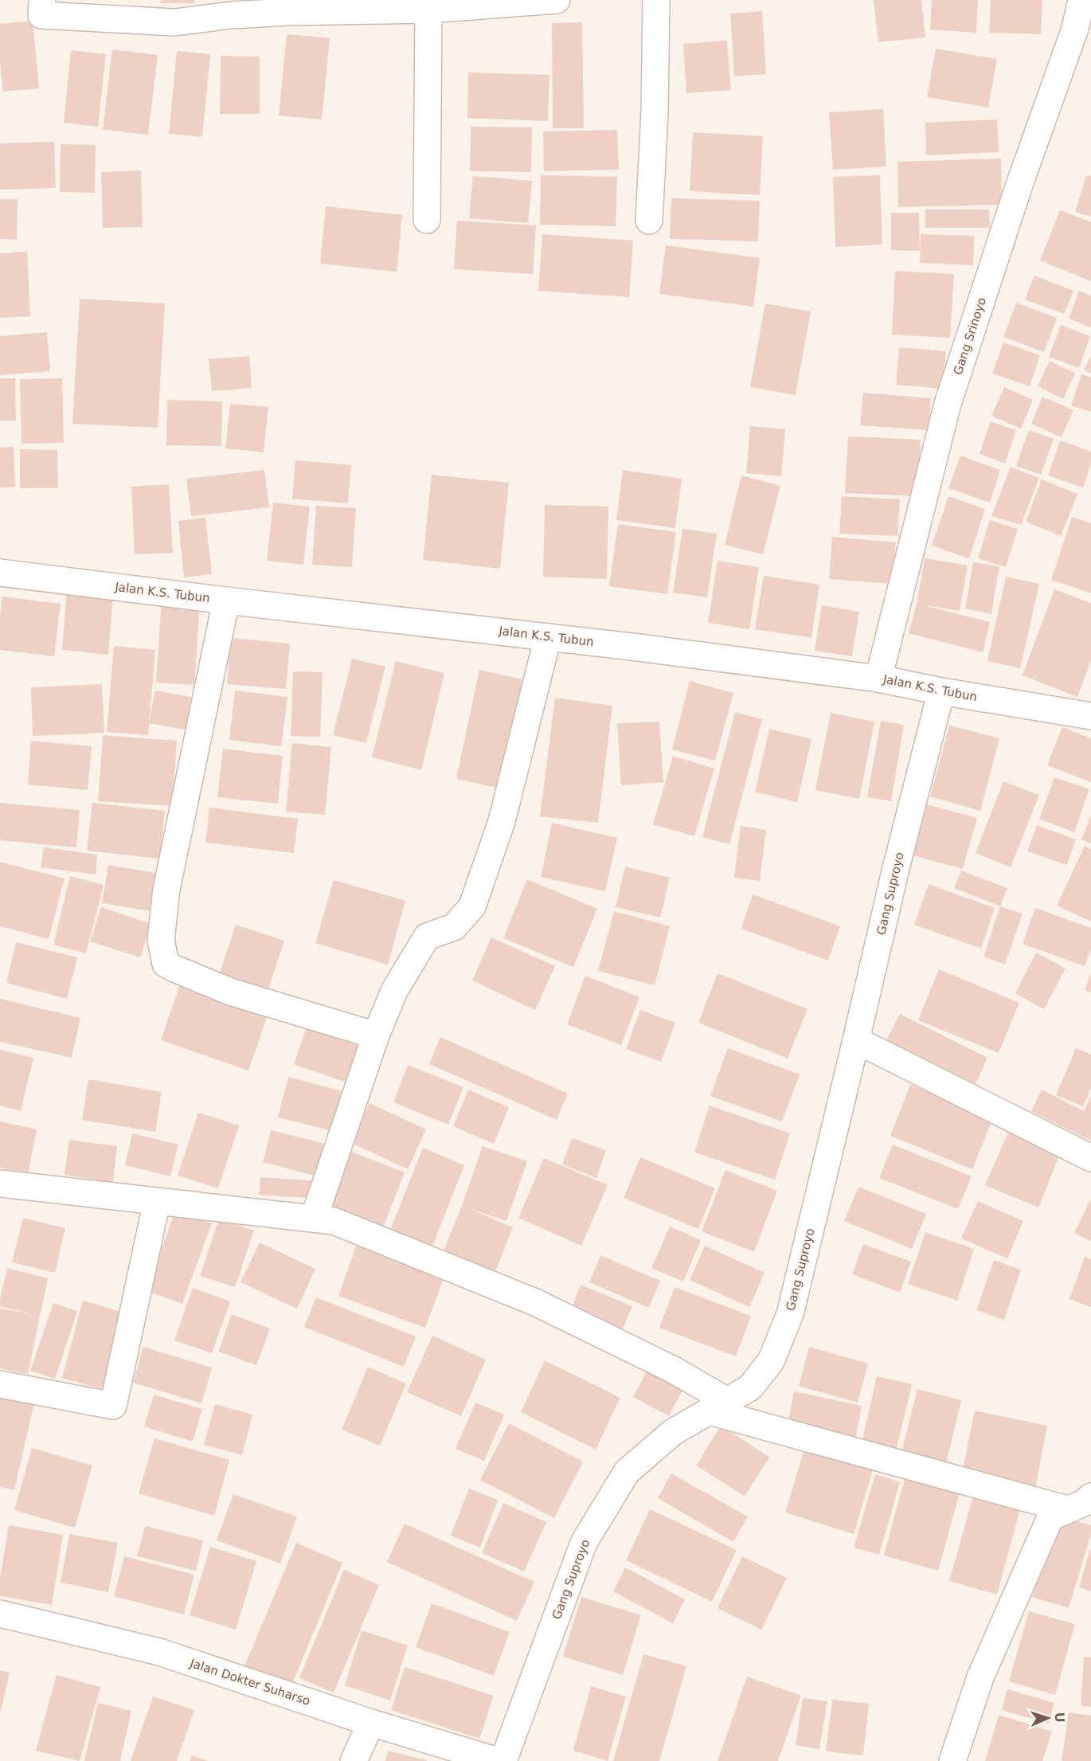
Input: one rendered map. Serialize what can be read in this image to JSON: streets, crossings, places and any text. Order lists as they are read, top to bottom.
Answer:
{
  "streets": {
    "street": [
      "Gang Srinoyo",
      "Jalan K.S. Tubun",
      "Gang Suproyo",
      "Jalan Dokter Suharso"
    ]
  },
  "crossings": [
    ["Gang Srinoyo", "Jalan K.S. Tubun"],
    ["Jalan K.S. Tubun", "Gang Suproyo"]
  ],
  "north": "right"
}
